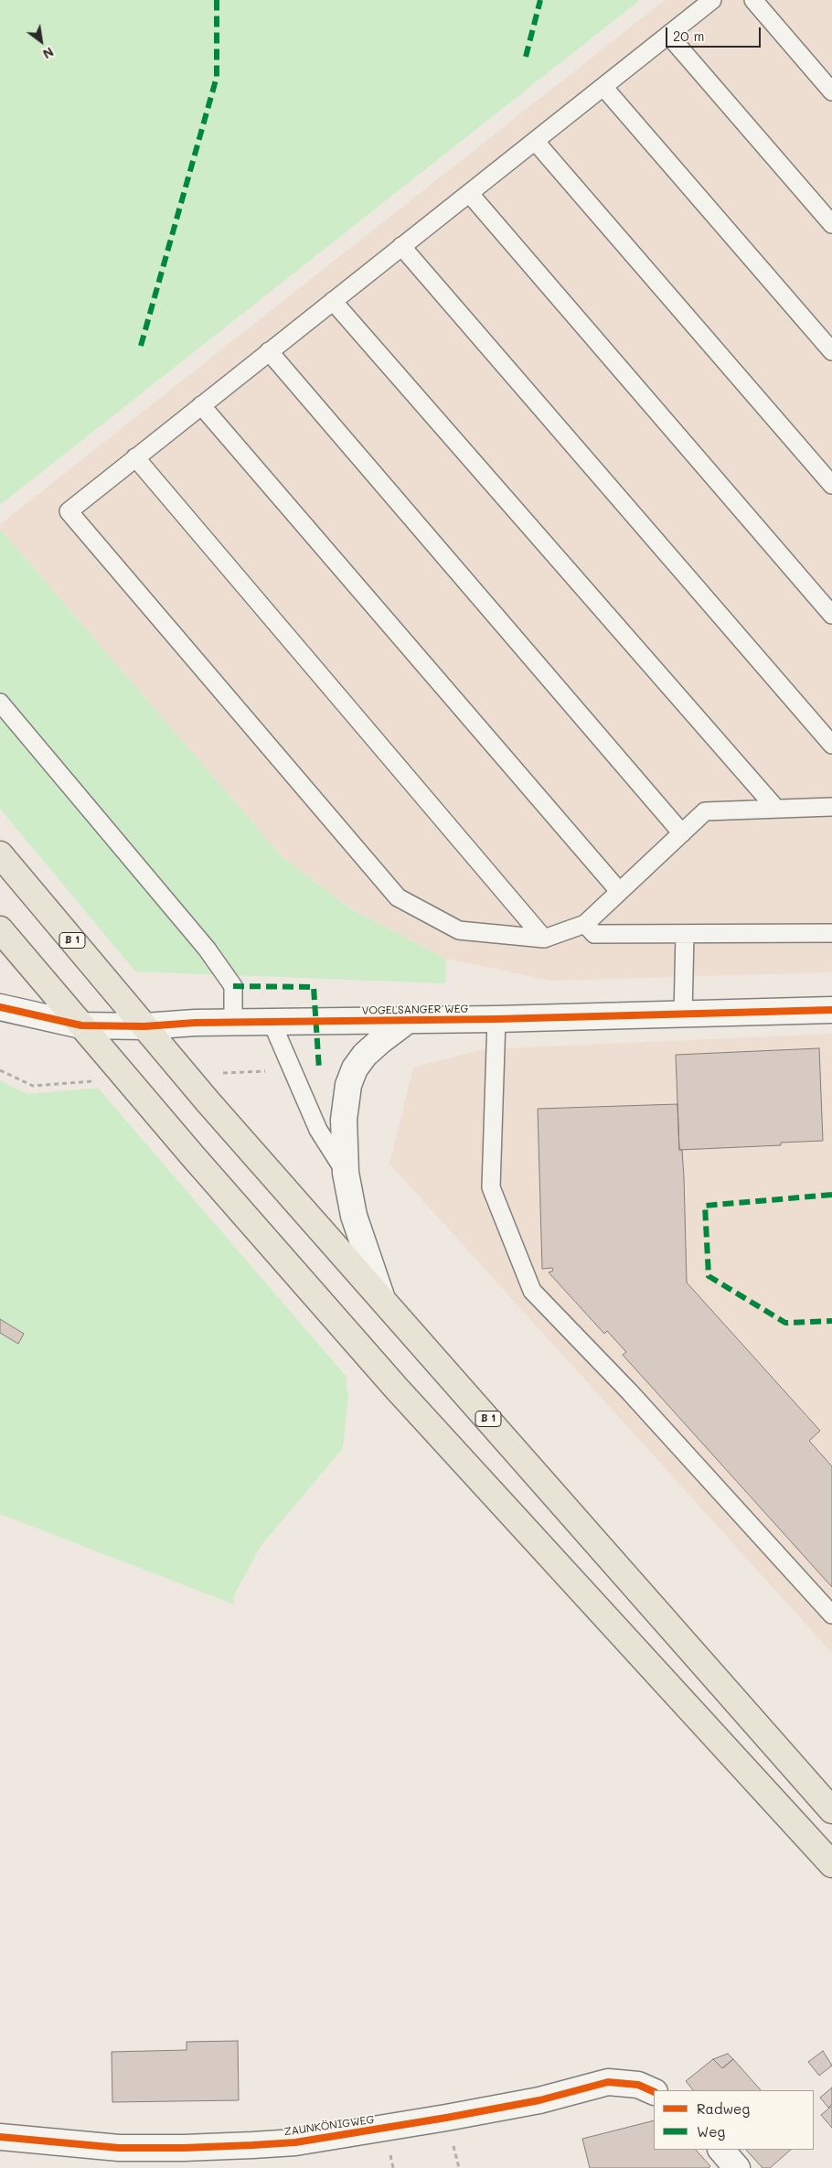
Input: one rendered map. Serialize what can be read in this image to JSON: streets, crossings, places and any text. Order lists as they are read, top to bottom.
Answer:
{
  "streets": {
    "main road": ["B 1"],
    "street": ["VOGELSANGER WEG", "ZAUNKÖNIGWEG"]
  },
  "crossings": [
    ["B 1", "VOGELSANGER WEG"]
  ],
  "legend": ["Radweg", "Weg"],
  "scale_bar": "20 m",
  "north": "bottom right"
}
